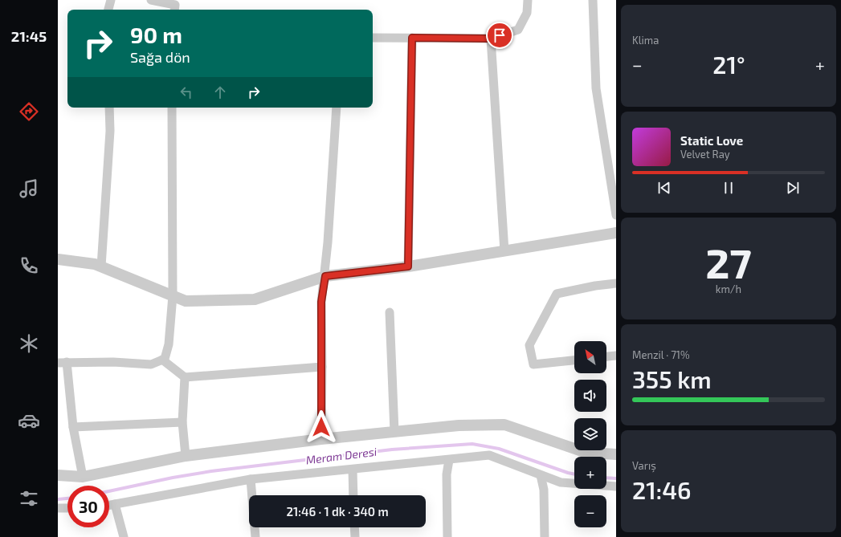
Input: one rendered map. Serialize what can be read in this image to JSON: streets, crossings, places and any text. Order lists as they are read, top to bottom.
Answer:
{
  "water": ["Meram Deresi"],
  "north": "top left",
  "page": {
    "tabs": "21:45",
    "tile": [
      "Klima",
      ["27", "km/h"],
      ["Menzil · 71%", "355 km"],
      ["Varış", "21:46"]
    ],
    "turn": ["90 m", "Sağa dön"],
    "heat": ["−", "21°", "+"],
    "song": ["Static Love", "Velvet Ray"],
    "map_buttons": ["+", "−"],
    "limit": "30",
    "trip": "21:46 · 1 dk · 340 m"
  }
}
